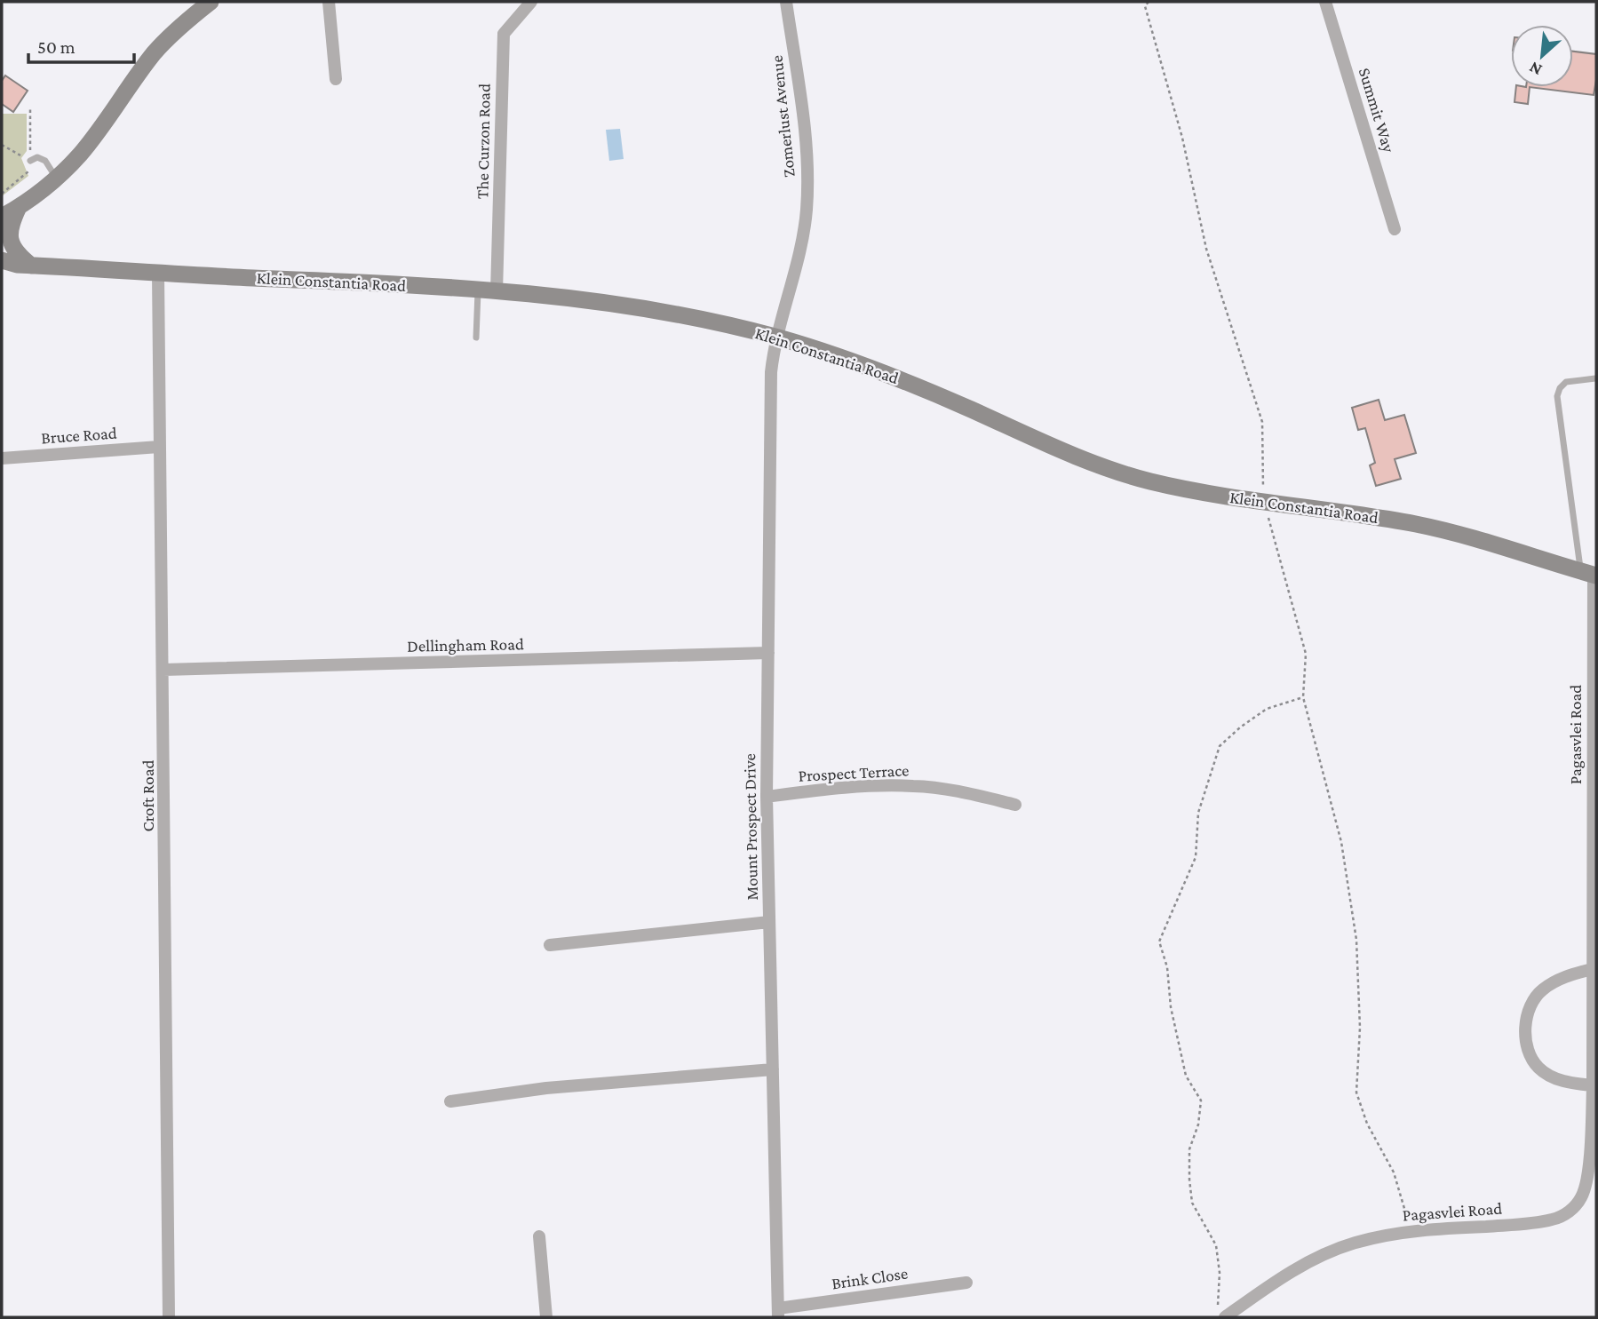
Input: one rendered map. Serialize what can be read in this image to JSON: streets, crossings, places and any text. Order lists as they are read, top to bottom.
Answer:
{
  "streets": {
    "street": [
      "Summit Way",
      "Zomerlust Avenue",
      "The Curzon Road",
      "Klein Constantia Road",
      "Bruce Road",
      "Dellingham Road",
      "Pagasvlei Road",
      "Prospect Terrace",
      "Croft Road",
      "Mount Prospect Drive",
      "Brink Close"
    ]
  },
  "crossings": [
    ["Zomerlust Avenue", "Klein Constantia Road"],
    ["Zomerlust Avenue", "Mount Prospect Drive"],
    ["The Curzon Road", "Klein Constantia Road"],
    ["Klein Constantia Road", "Pagasvlei Road"],
    ["Klein Constantia Road", "Croft Road"],
    ["Klein Constantia Road", "Mount Prospect Drive"],
    ["Bruce Road", "Croft Road"],
    ["Dellingham Road", "Croft Road"],
    ["Dellingham Road", "Mount Prospect Drive"],
    ["Prospect Terrace", "Mount Prospect Drive"],
    ["Mount Prospect Drive", "Brink Close"]
  ],
  "scale_bar": "50 m",
  "north": "bottom left"
}
